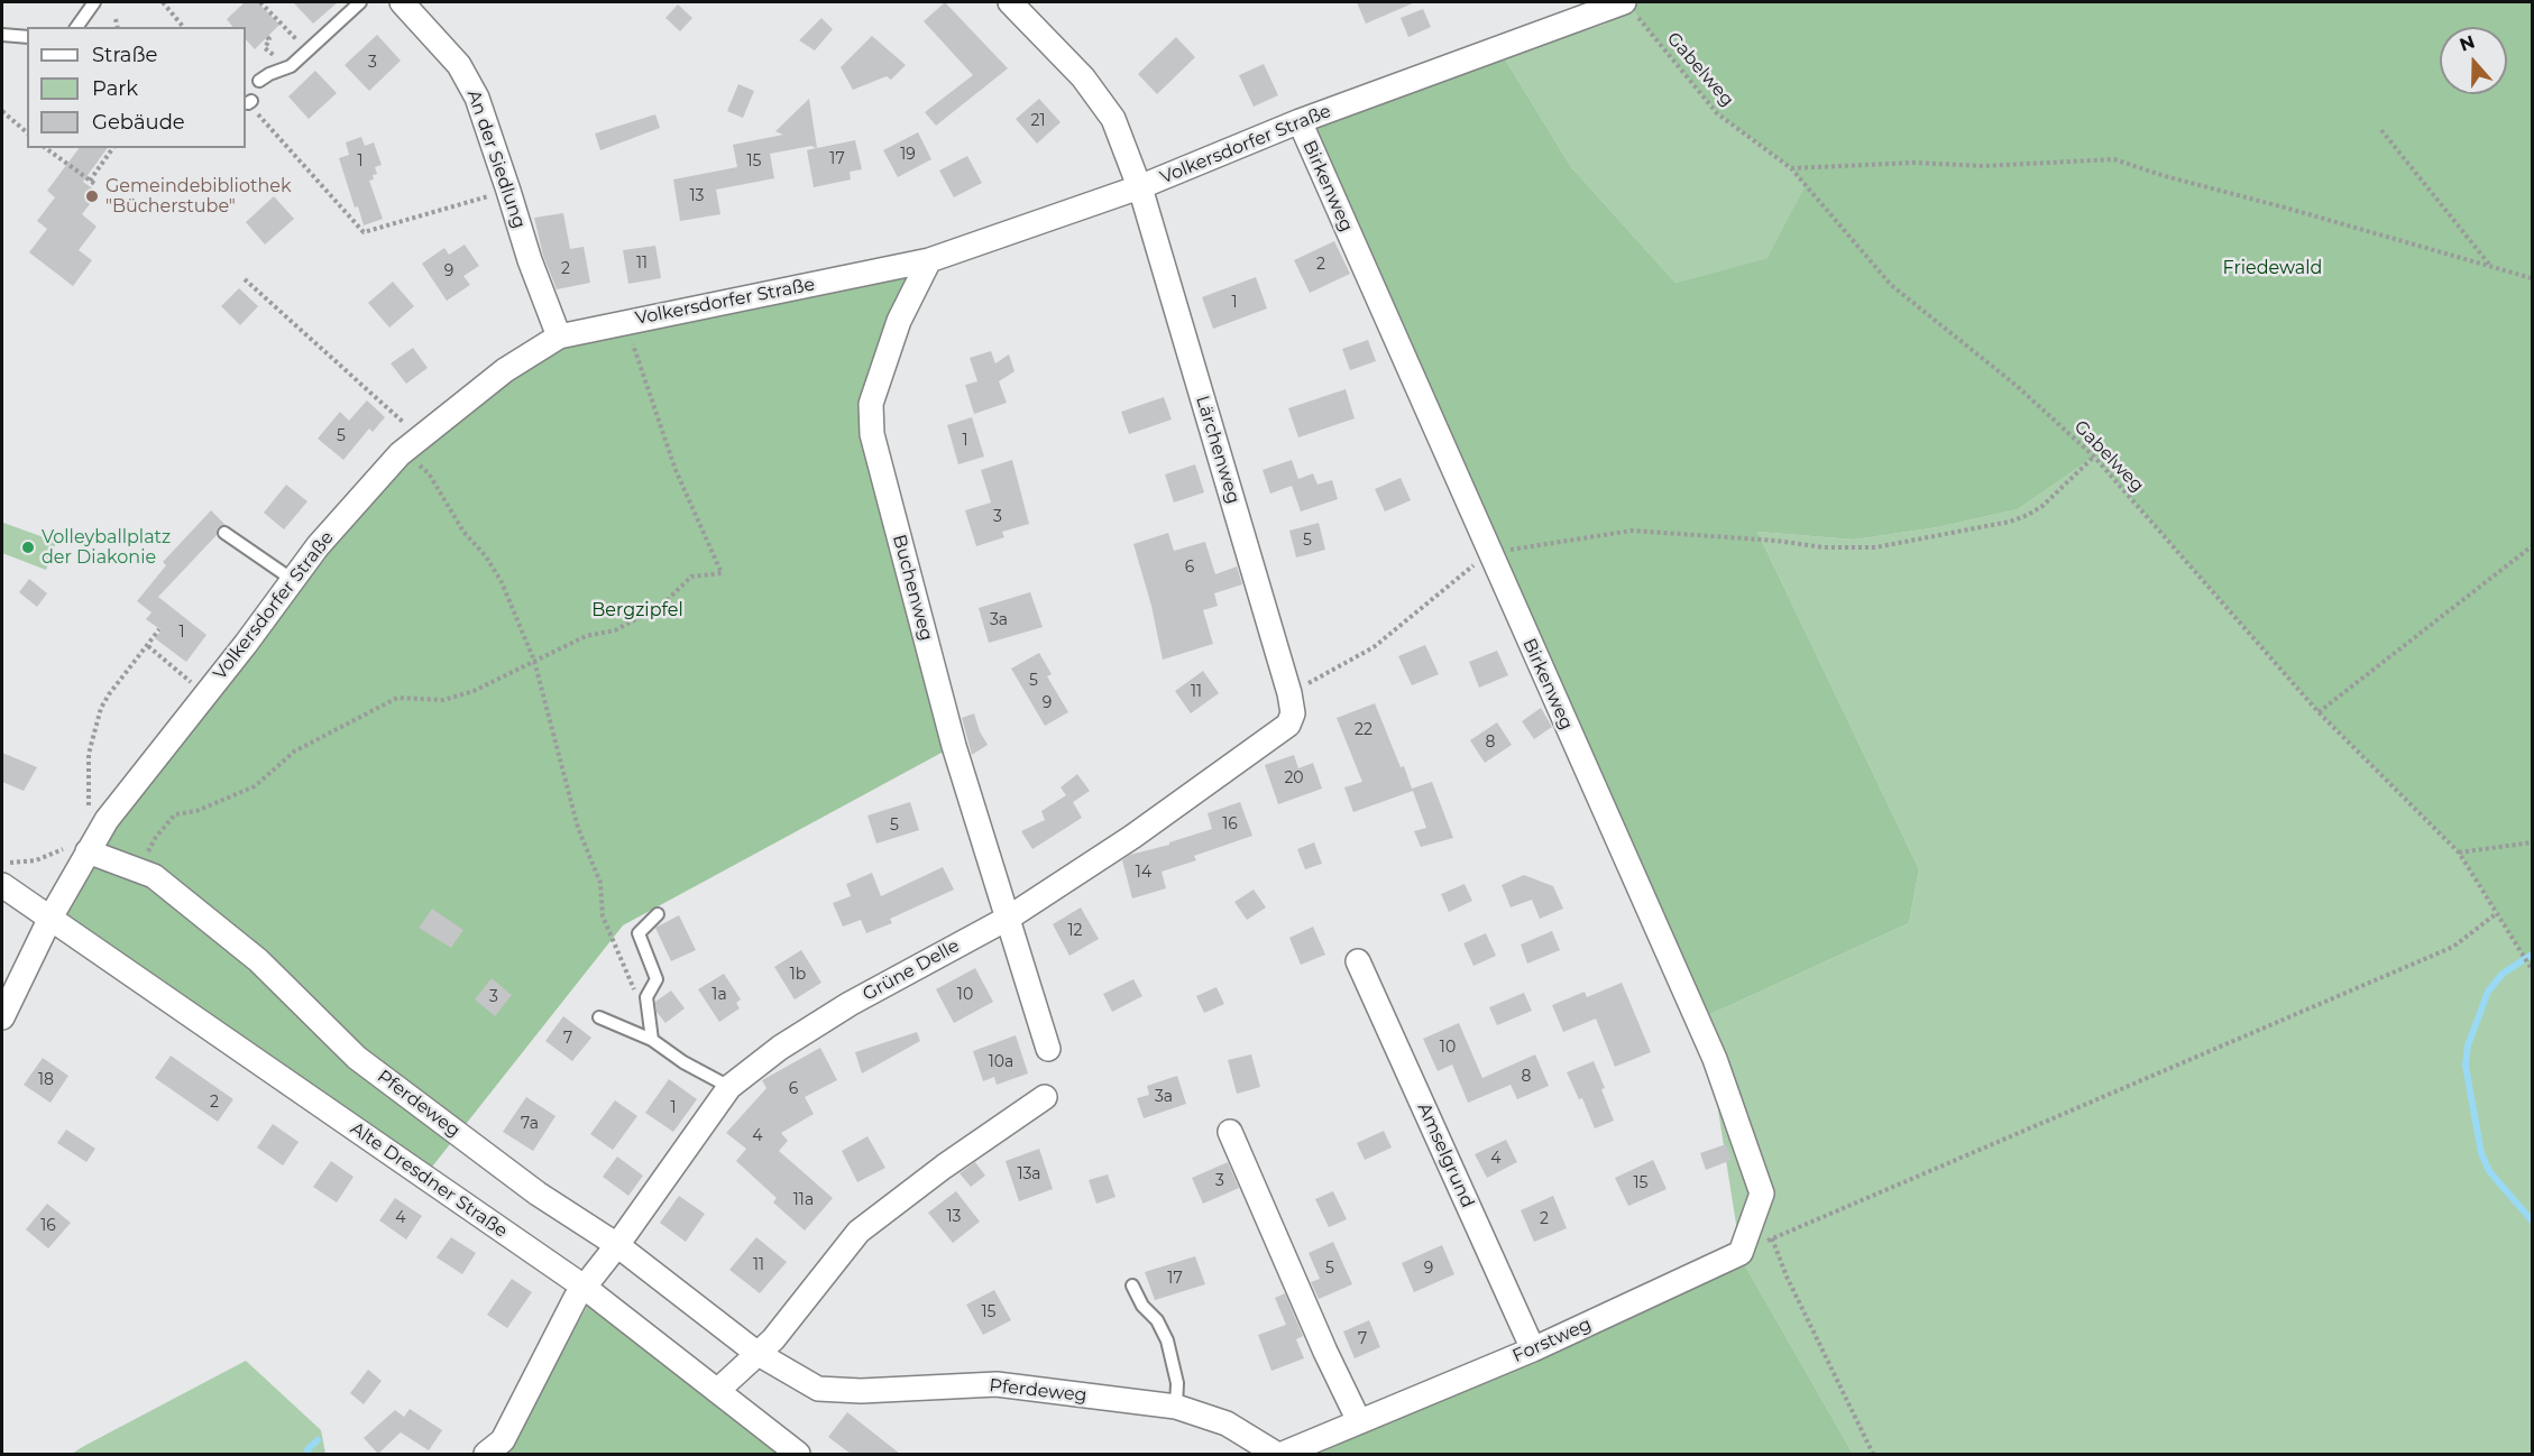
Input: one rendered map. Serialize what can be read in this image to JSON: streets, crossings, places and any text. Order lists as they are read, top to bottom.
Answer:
{
  "streets": {
    "street": [
      "Volkersdorfer Straße",
      "An der Siedlung",
      "Birkenweg",
      "Lärchenweg",
      "Buchenweg",
      "Grüne Delle",
      "Pferdeweg",
      "Amselgrund",
      "Alte Dresdner Straße",
      "Forstweg"
    ],
    "path": ["Gabelweg"]
  },
  "crossings": [
    ["Gabelweg", "Volkersdorfer Straße"],
    ["Volkersdorfer Straße", "An der Siedlung"],
    ["Volkersdorfer Straße", "Birkenweg"],
    ["Volkersdorfer Straße", "Lärchenweg"],
    ["Volkersdorfer Straße", "Buchenweg"],
    ["Volkersdorfer Straße", "Pferdeweg"],
    ["Volkersdorfer Straße", "Alte Dresdner Straße"],
    ["Birkenweg", "Forstweg"],
    ["Lärchenweg", "Grüne Delle"],
    ["Buchenweg", "Grüne Delle"],
    ["Grüne Delle", "Pferdeweg"],
    ["Grüne Delle", "Alte Dresdner Straße"],
    ["Amselgrund", "Forstweg"]
  ],
  "parks": ["Friedewald", "Bergzipfel"],
  "places": ["Gemeindebibliothek \"Bücherstube\"", "Volleyballplatz der Diakonie"],
  "house_numbers": [
    "3",
    "21",
    "19",
    "17",
    "1",
    "15",
    "13",
    "11",
    "2",
    "2",
    "9",
    "1",
    "5",
    "1",
    "3",
    "5",
    "6",
    "3a",
    "1",
    "5",
    "11",
    "9",
    "22",
    "8",
    "20",
    "16",
    "5",
    "14",
    "12",
    "1b",
    "1a",
    "10",
    "3",
    "7",
    "10",
    "10a",
    "8",
    "18",
    "6",
    "3a",
    "2",
    "1",
    "7a",
    "4",
    "4",
    "13a",
    "3",
    "15",
    "11a",
    "13",
    "4",
    "2",
    "16",
    "11",
    "5",
    "9",
    "17",
    "15",
    "7"
  ],
  "legend": ["Straße", "Park", "Gebäude"],
  "north": "top"
}
